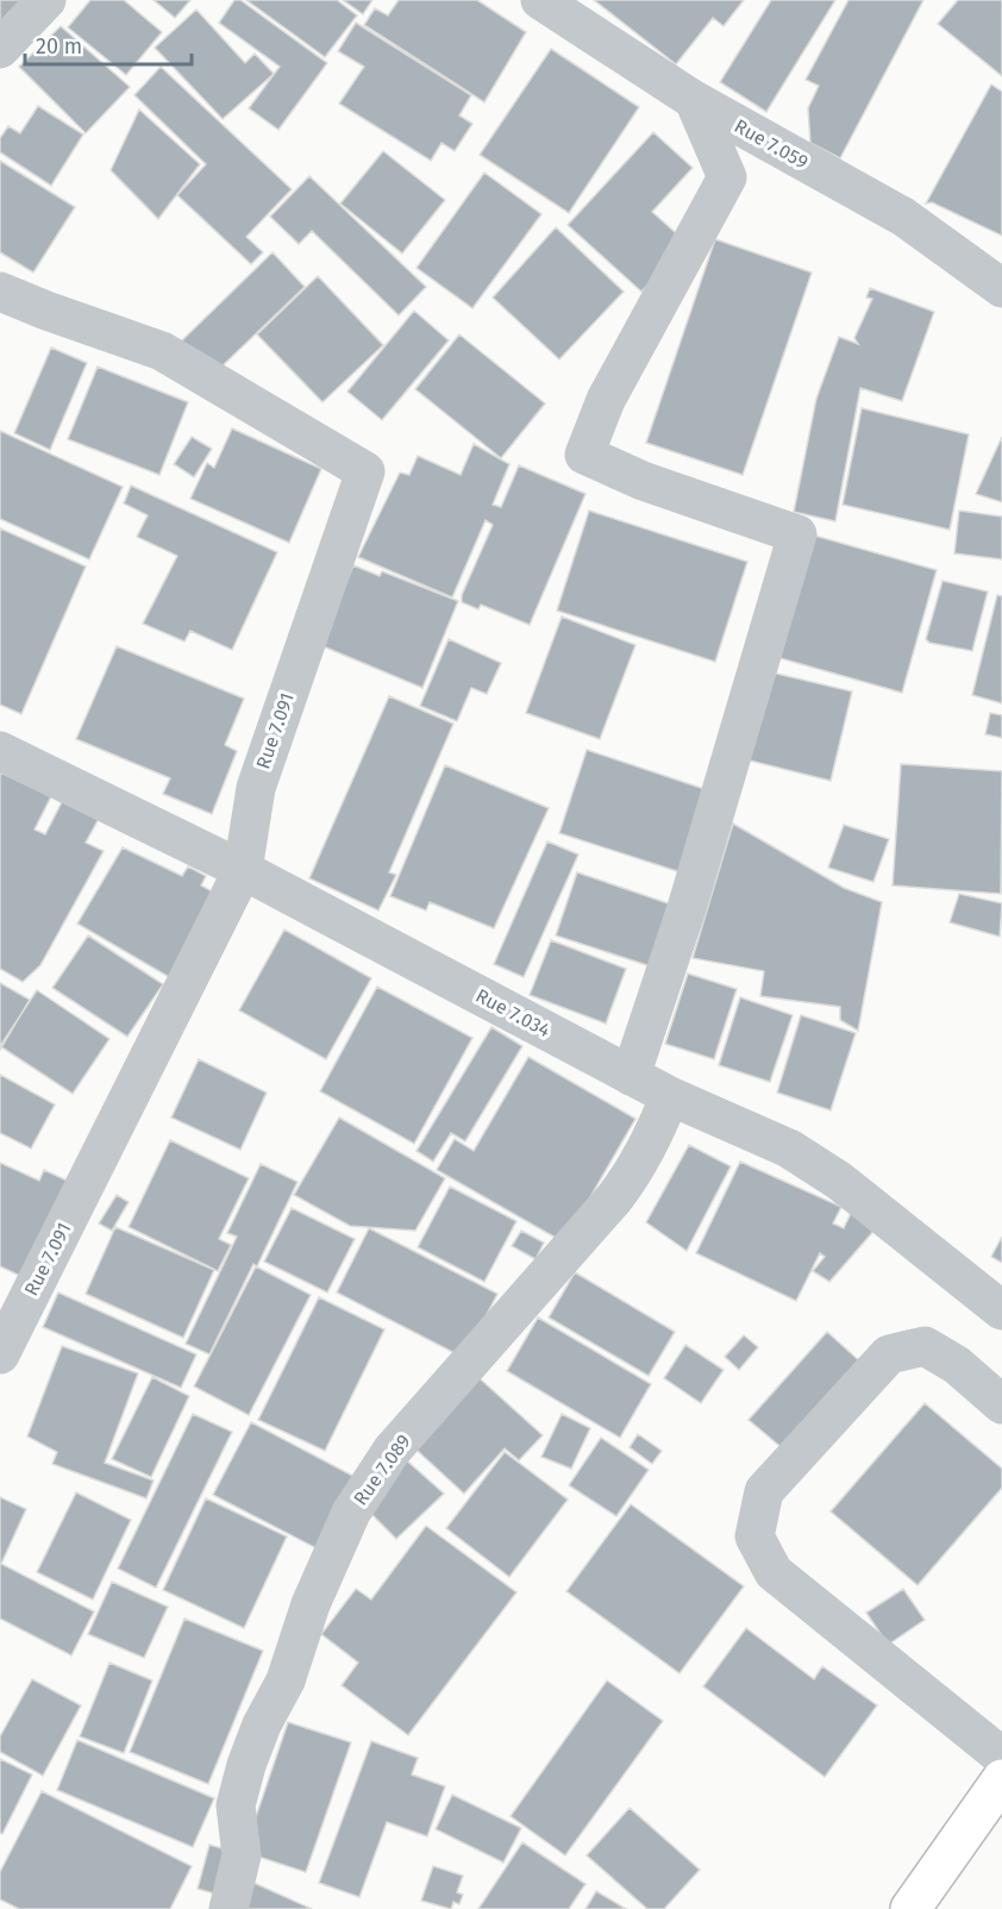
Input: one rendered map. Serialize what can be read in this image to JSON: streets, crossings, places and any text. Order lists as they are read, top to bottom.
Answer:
{
  "streets": {
    "street": [
      "Rue 7.059",
      "Rue 7.091",
      "Rue 7.034",
      "Rue 7.089"
    ]
  },
  "crossings": [
    ["Rue 7.091", "Rue 7.034"],
    ["Rue 7.034", "Rue 7.089"]
  ],
  "scale_bar": "20 m"
}
